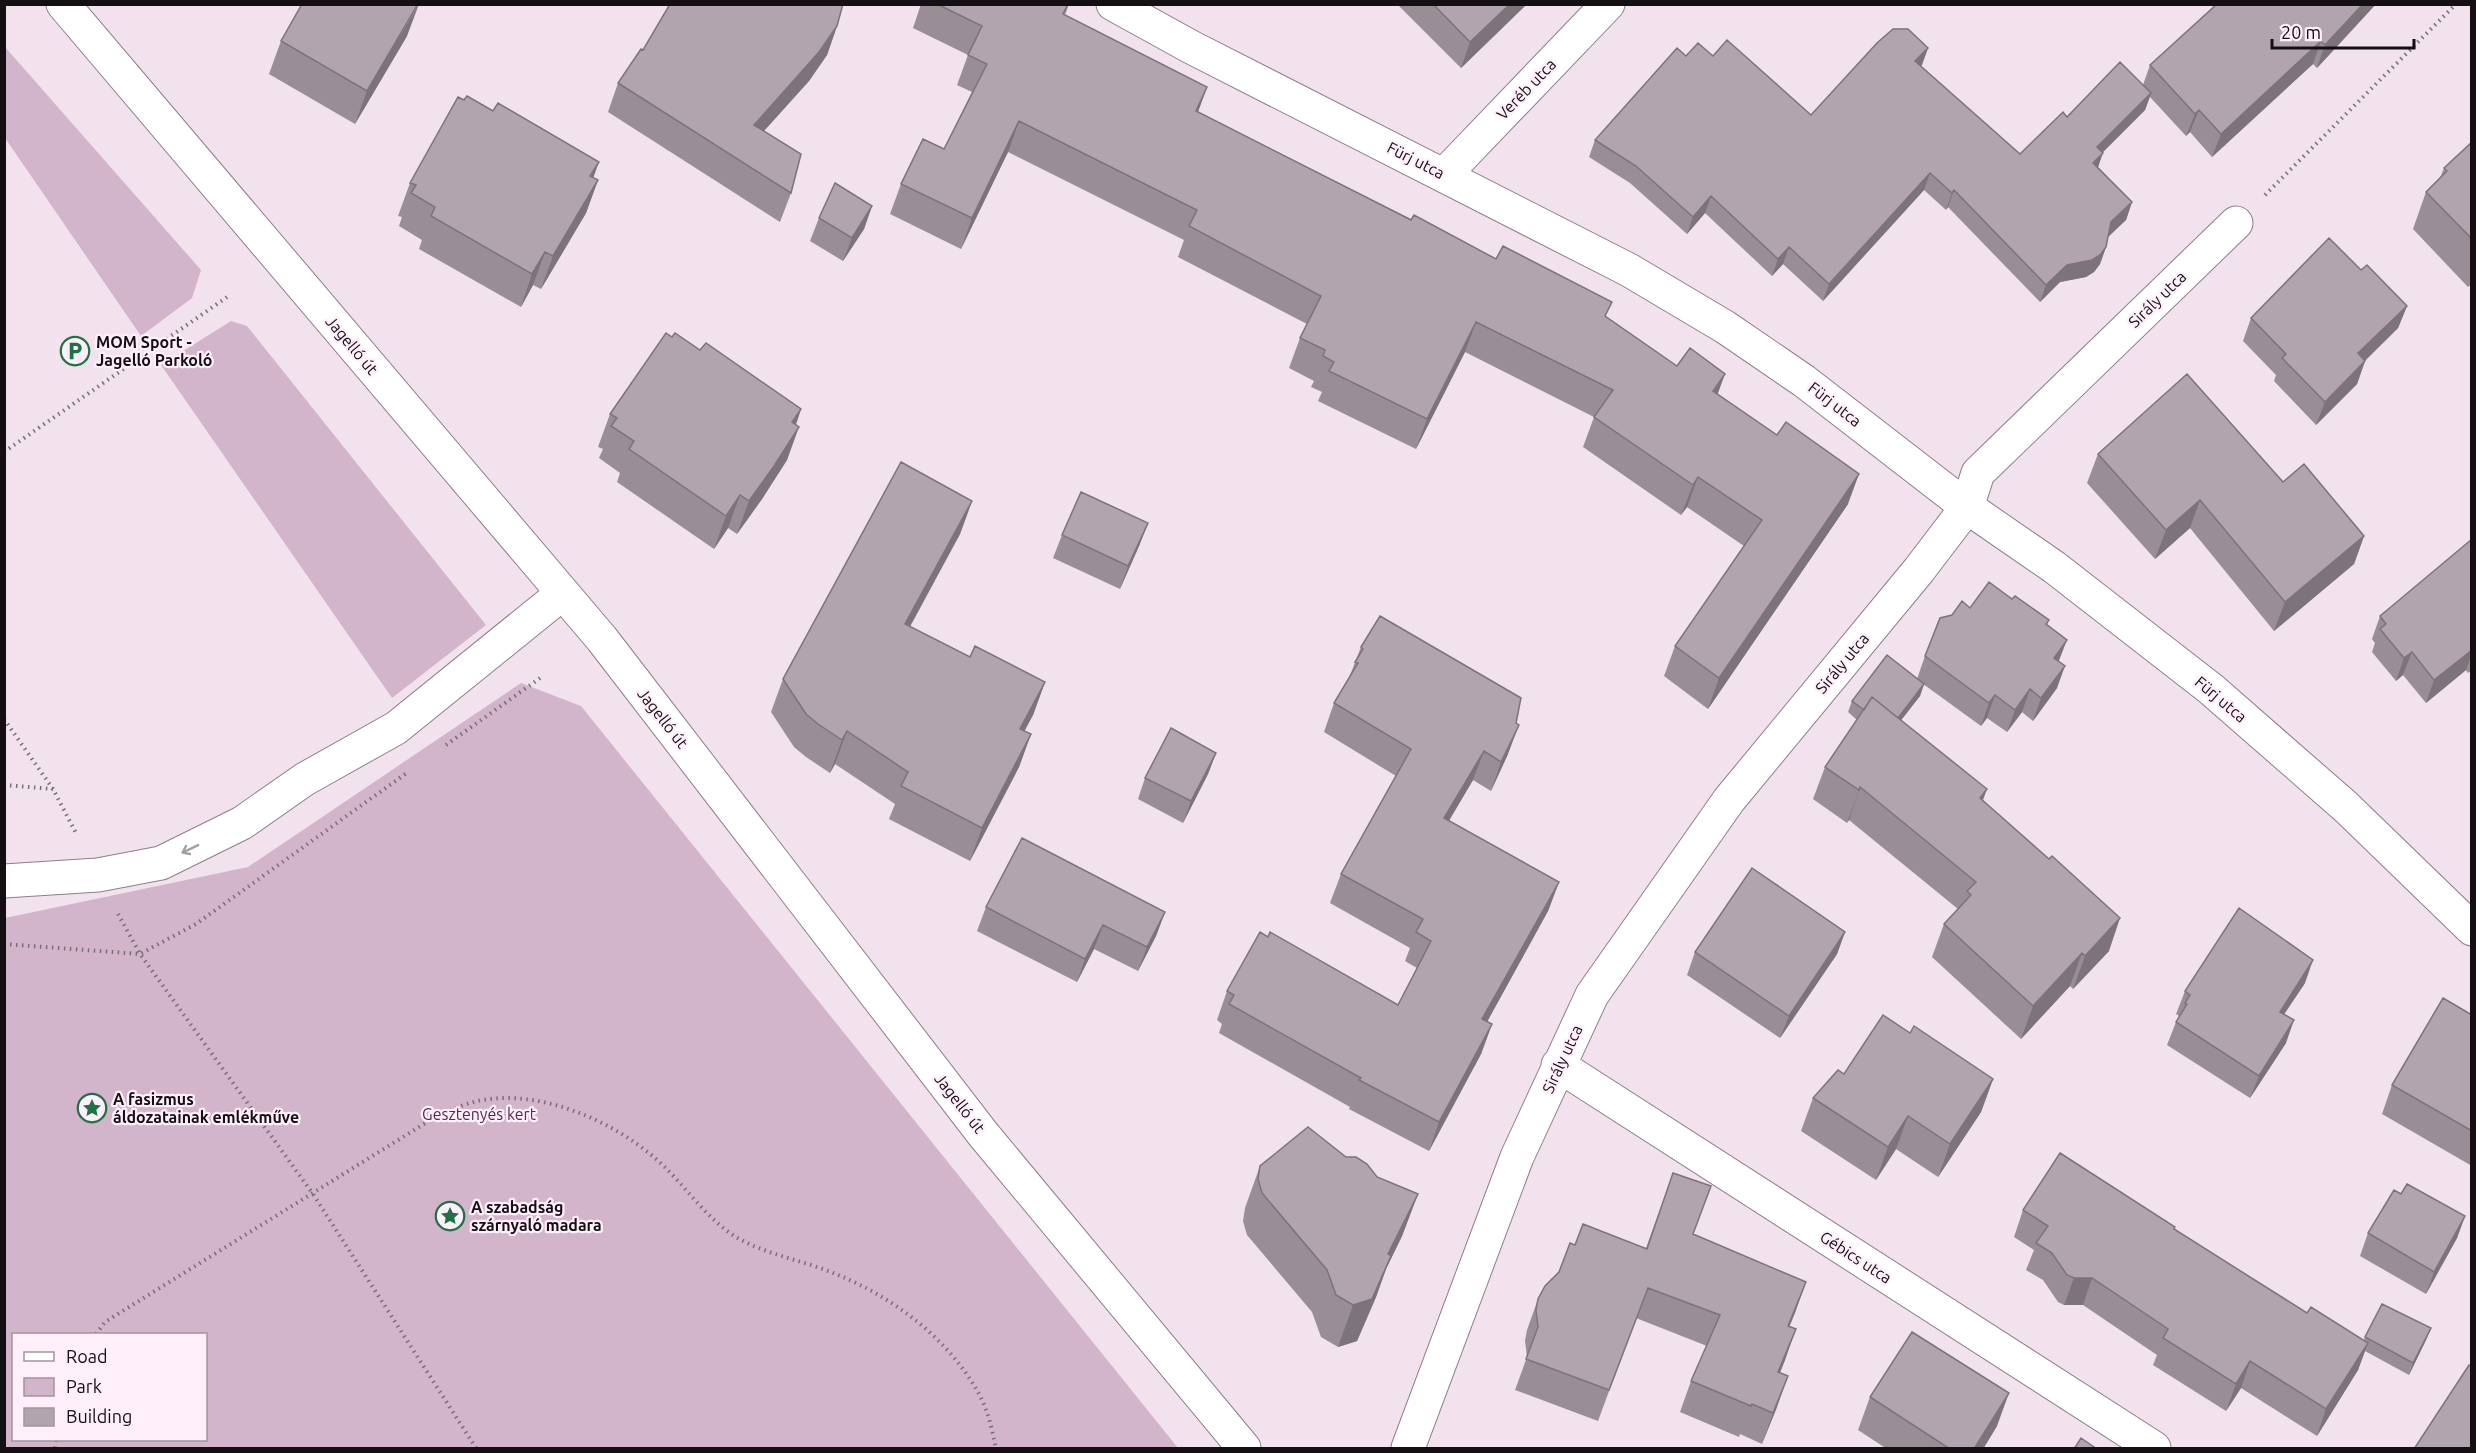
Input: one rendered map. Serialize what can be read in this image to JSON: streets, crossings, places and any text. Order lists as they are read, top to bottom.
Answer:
{
  "streets": {
    "street": [
      "Veréb utca",
      "Fürj utca",
      "Sirály utca",
      "Jagelló út",
      "Gébics utca"
    ]
  },
  "crossings": [
    ["Veréb utca", "Fürj utca"],
    ["Fürj utca", "Sirály utca"],
    ["Sirály utca", "Gébics utca"]
  ],
  "parks": ["Gesztenyés kert"],
  "places": {
    "parking": ["MOM Sport - Jagelló Parkoló"],
    "place": ["A fasizmus áldozatainak emlékműve", "A szabadság szárnyaló madara"]
  },
  "legend": ["Road", "Park", "Building"],
  "scale_bar": "20 m"
}
